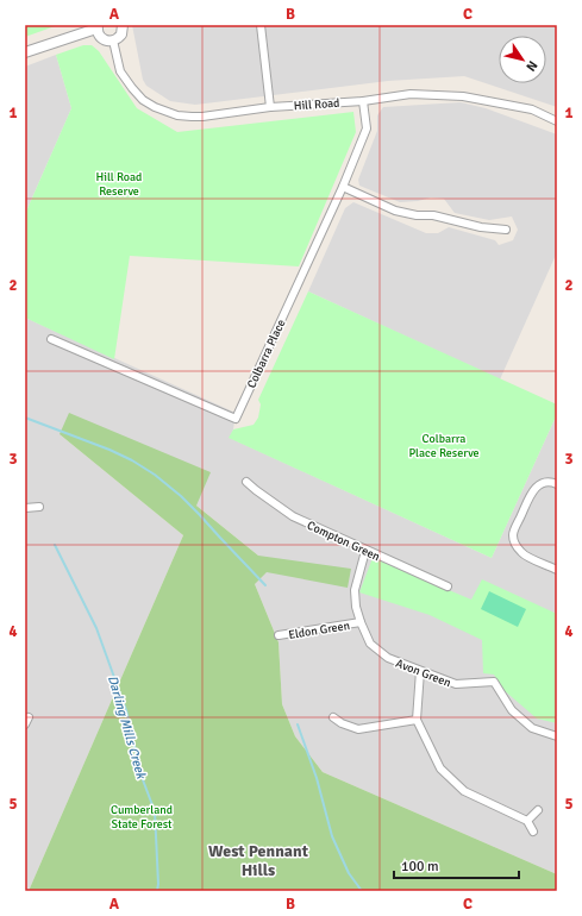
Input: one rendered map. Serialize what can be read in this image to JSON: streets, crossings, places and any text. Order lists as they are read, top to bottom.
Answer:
{
  "streets": {
    "street": [
      "Hill Road",
      "Colbarra Place",
      "Compton Green",
      "Eldon Green",
      "Avon Green"
    ]
  },
  "crossings": [
    ["Hill Road", "Colbarra Place"],
    ["Compton Green", "Avon Green"],
    ["Eldon Green", "Avon Green"]
  ],
  "districts": ["West Pennant Hills"],
  "water": ["Darling Mills Creek"],
  "parks": ["Hill Road Reserve", "Colbarra Place Reserve", "Cumberland State Forest"],
  "scale_bar": "100 m",
  "north": "bottom right",
  "grid": {
    "columns": ["A", "B", "C"],
    "rows": [
      "1",
      "2",
      "3",
      "4",
      "5"
    ]
  }
}
